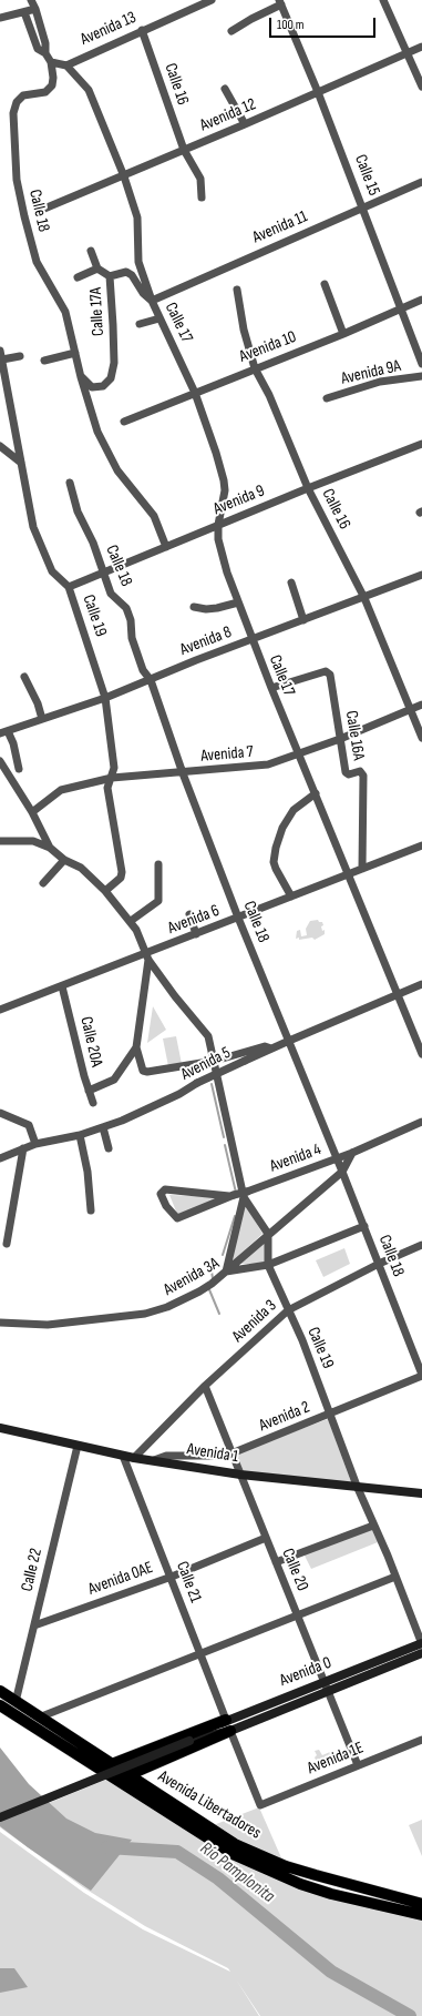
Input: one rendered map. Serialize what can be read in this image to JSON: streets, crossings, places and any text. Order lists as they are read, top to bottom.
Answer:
{
  "streets": {
    "main road": ["Avenida Libertadores"],
    "street": [
      "Avenida 13",
      "Calle 16",
      "Avenida 12",
      "Calle 15",
      "Calle 18",
      "Avenida 11",
      "Calle 17A",
      "Calle 17",
      "Avenida 10",
      "Avenida 9A",
      "Avenida 9",
      "Calle 19",
      "Avenida 8",
      "Calle 16A",
      "Avenida 7",
      "Avenida 6",
      "Calle 20A",
      "Avenida 5",
      "Avenida 4",
      "Avenida 3A",
      "Avenida 3",
      "Avenida 2",
      "Avenida 1",
      "Calle 22",
      "Calle 20",
      "Avenida 0AE",
      "Calle 21",
      "Avenida 0",
      "Avenida 1E"
    ]
  },
  "crossings": [
    ["Avenida 13", "Calle 16"],
    ["Avenida 13", "Calle 17"],
    ["Calle 16", "Avenida 12"],
    ["Calle 16", "Avenida 10"],
    ["Calle 16", "Avenida 9"],
    ["Calle 16", "Avenida 8"],
    ["Calle 16", "Avenida 7"],
    ["Avenida 12", "Calle 15"],
    ["Avenida 12", "Calle 17"],
    ["Calle 15", "Avenida 11"],
    ["Calle 15", "Avenida 10"],
    ["Calle 18", "Calle 17A"],
    ["Calle 18", "Avenida 9"],
    ["Calle 18", "Avenida 8"],
    ["Calle 18", "Avenida 7"],
    ["Calle 18", "Avenida 6"],
    ["Calle 18", "Avenida 5"],
    ["Calle 18", "Avenida 4"],
    ["Calle 18", "Avenida 3A"],
    ["Calle 18", "Avenida 3"],
    ["Calle 18", "Avenida 2"],
    ["Avenida 11", "Calle 17"],
    ["Calle 17A", "Calle 17"],
    ["Calle 17", "Avenida 10"],
    ["Calle 17", "Avenida 9"],
    ["Calle 17", "Avenida 8"],
    ["Calle 17", "Calle 16A"],
    ["Calle 17", "Avenida 7"],
    ["Calle 17", "Avenida 6"],
    ["Calle 17", "Avenida 5"],
    ["Avenida 9", "Calle 19"],
    ["Calle 19", "Avenida 8"],
    ["Calle 19", "Avenida 7"],
    ["Calle 19", "Avenida 3A"],
    ["Calle 19", "Avenida 3"],
    ["Calle 19", "Avenida 2"],
    ["Calle 19", "Avenida 1"],
    ["Calle 19", "Avenida 0"],
    ["Calle 16A", "Avenida 7"],
    ["Calle 16A", "Avenida 6"],
    ["Avenida 6", "Calle 20A"],
    ["Avenida 3", "Avenida 1"],
    ["Avenida 3", "Calle 20"],
    ["Avenida 2", "Avenida 1"],
    ["Avenida 2", "Calle 20"],
    ["Avenida 1", "Calle 22"],
    ["Avenida 1", "Calle 20"],
    ["Avenida 1", "Calle 21"],
    ["Calle 22", "Avenida 0AE"],
    ["Calle 22", "Avenida Libertadores"],
    ["Calle 20", "Avenida 0AE"],
    ["Calle 20", "Avenida 0"],
    ["Calle 20", "Avenida 1E"],
    ["Avenida 0AE", "Calle 21"],
    ["Calle 21", "Avenida 0"],
    ["Avenida 0", "Avenida 1E"]
  ],
  "water": ["Río Pamplonita"],
  "scale_bar": "100 m"
}
